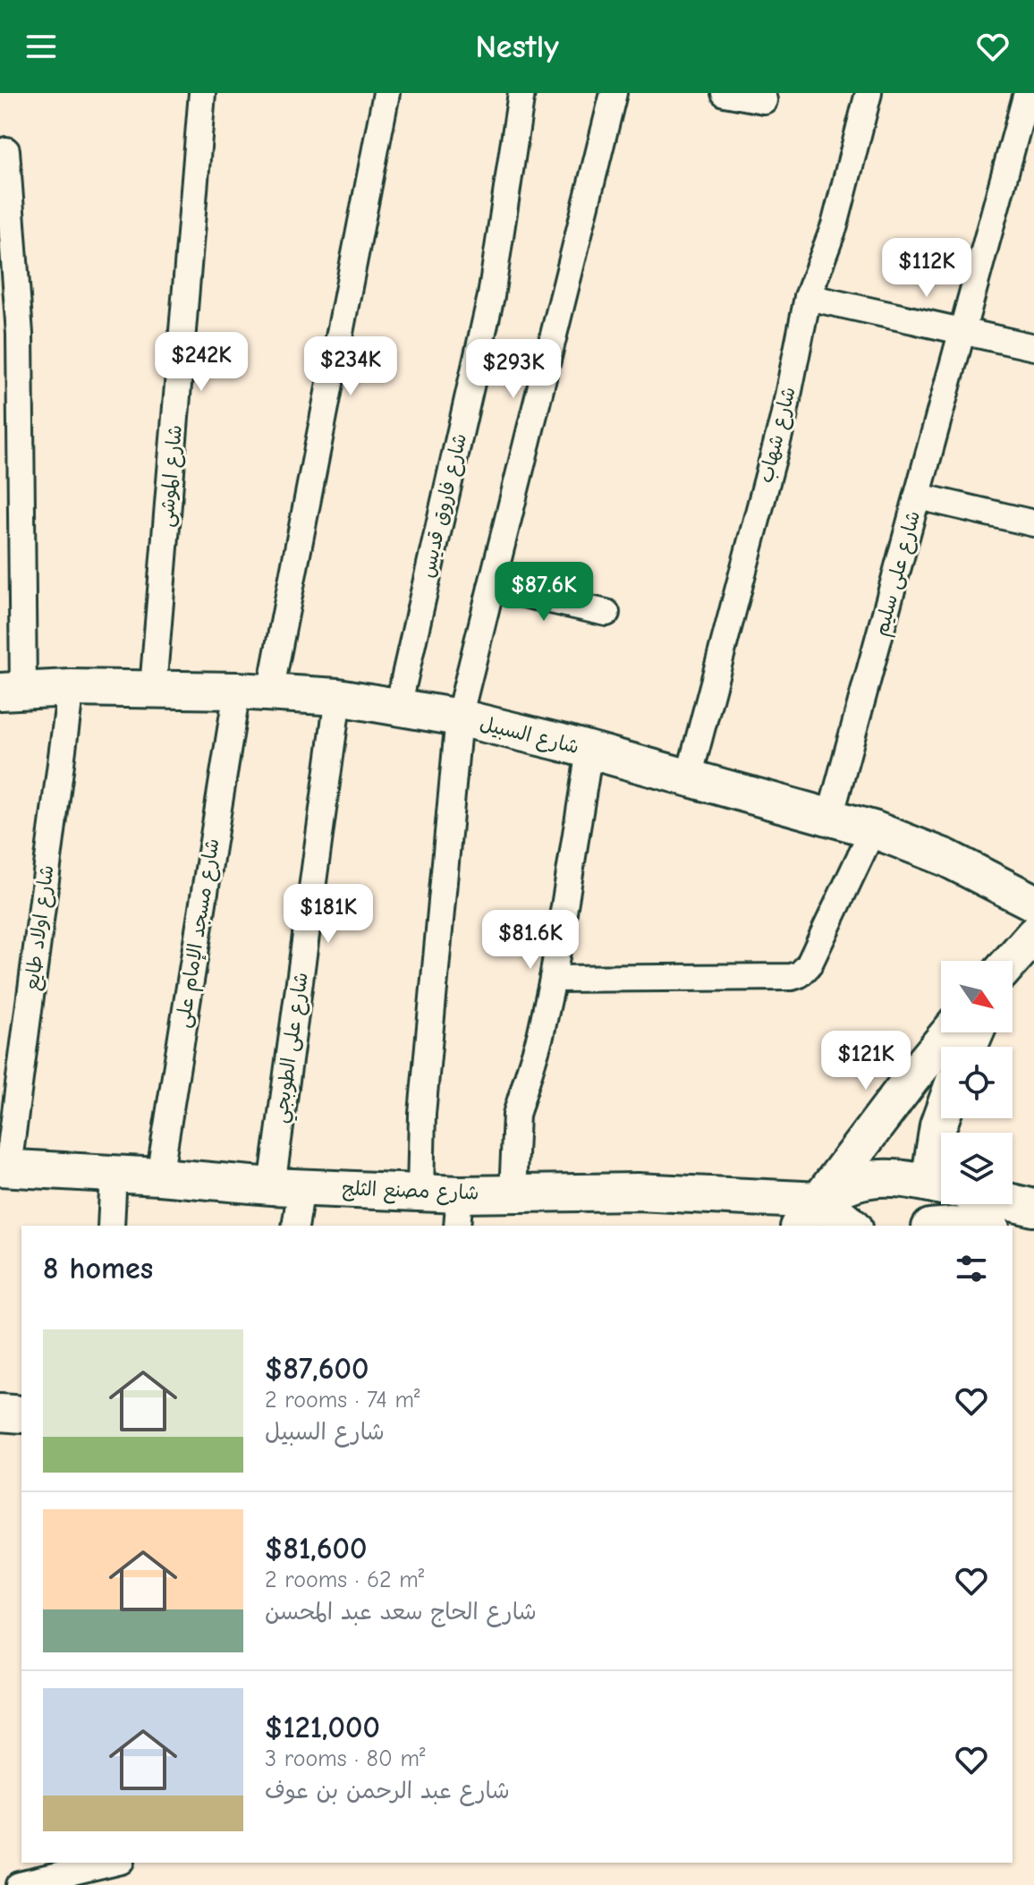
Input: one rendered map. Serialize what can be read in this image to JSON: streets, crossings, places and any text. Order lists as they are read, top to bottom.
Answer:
{
  "streets": {
    "street": [
      "شارع شهاب",
      "شارع الموشى",
      "شارع فاروق قديس",
      "شارع على سليم",
      "شارع السبيل",
      "شارع اولاد طايع",
      "شارع مسجد الإمام على",
      "شارع على الطوبجي",
      "شارع مصنع الثلج"
    ]
  },
  "crossings": [
    ["شارع شهاب", "شارع السبيل"],
    ["شارع الموشى", "شارع السبيل"],
    ["شارع فاروق قديس", "شارع السبيل"],
    ["شارع على سليم", "شارع السبيل"],
    ["شارع السبيل", "شارع اولاد طايع"],
    ["شارع السبيل", "شارع مسجد الإمام على"],
    ["شارع السبيل", "شارع على الطوبجي"],
    ["شارع اولاد طايع", "شارع مصنع الثلج"],
    ["شارع مسجد الإمام على", "شارع مصنع الثلج"],
    ["شارع على الطوبجي", "شارع مصنع الثلج"]
  ],
  "north": "bottom right",
  "page": {
    "header": "Nestly",
    "price": [
      "$112K",
      "$242K",
      "$234K",
      "$293K",
      "$87.6K",
      "$181K",
      "$81.6K",
      "$121K"
    ],
    "heading": "8 homes",
    "list": [
      {
        "name": "$87,600",
        "note": "2 rooms · 74 m² · شارع السبيل"
      },
      {
        "name": "$81,600",
        "note": "2 rooms · 62 m² · شارع الحاج سعد عبد المحسن"
      },
      {
        "name": "$121,000",
        "note": "3 rooms · 80 m² · شارع عبد الرحمن بن عوف"
      }
    ]
  }
}
